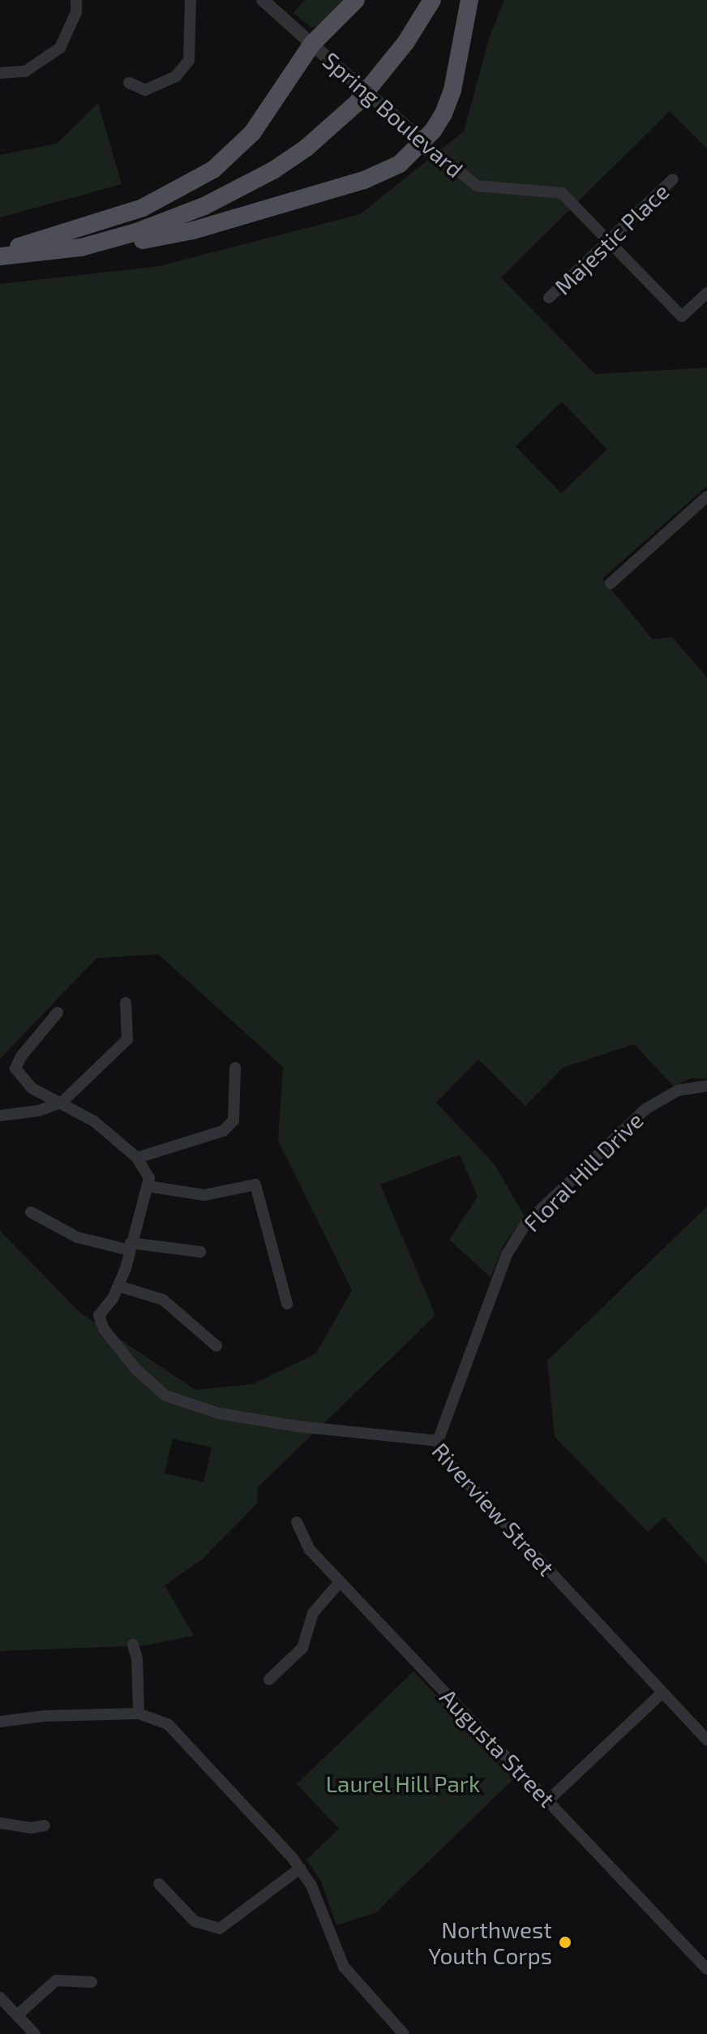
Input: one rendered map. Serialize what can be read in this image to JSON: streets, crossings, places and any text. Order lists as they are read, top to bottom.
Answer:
{
  "streets": {
    "street": [
      "Spring Boulevard",
      "Majestic Place",
      "Floral Hill Drive",
      "Riverview Street",
      "Augusta Street"
    ]
  },
  "crossings": [
    ["Spring Boulevard", "Majestic Place"],
    ["Floral Hill Drive", "Riverview Street"]
  ],
  "parks": ["Laurel Hill Park"],
  "places": ["Northwest Youth Corps"]
}
